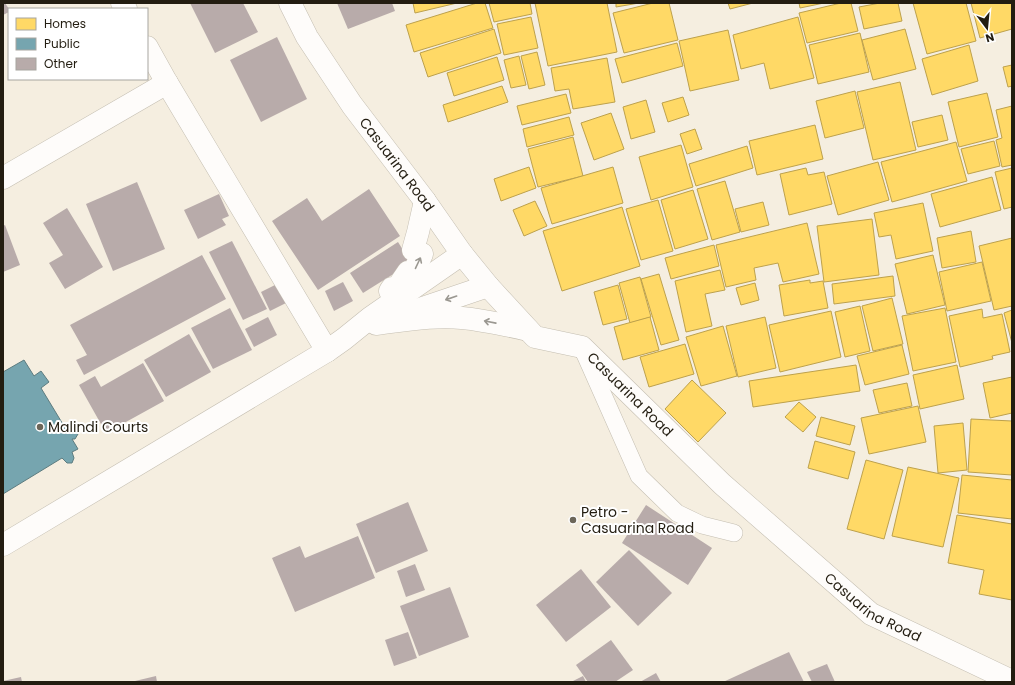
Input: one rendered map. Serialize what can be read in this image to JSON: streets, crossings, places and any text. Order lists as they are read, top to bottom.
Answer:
{
  "streets": {
    "street": ["Casuarina Road"]
  },
  "places": ["Malindi Courts", "Petro - Casuarina Road"],
  "legend": ["Homes", "Public", "Other"],
  "north": "bottom"
}
